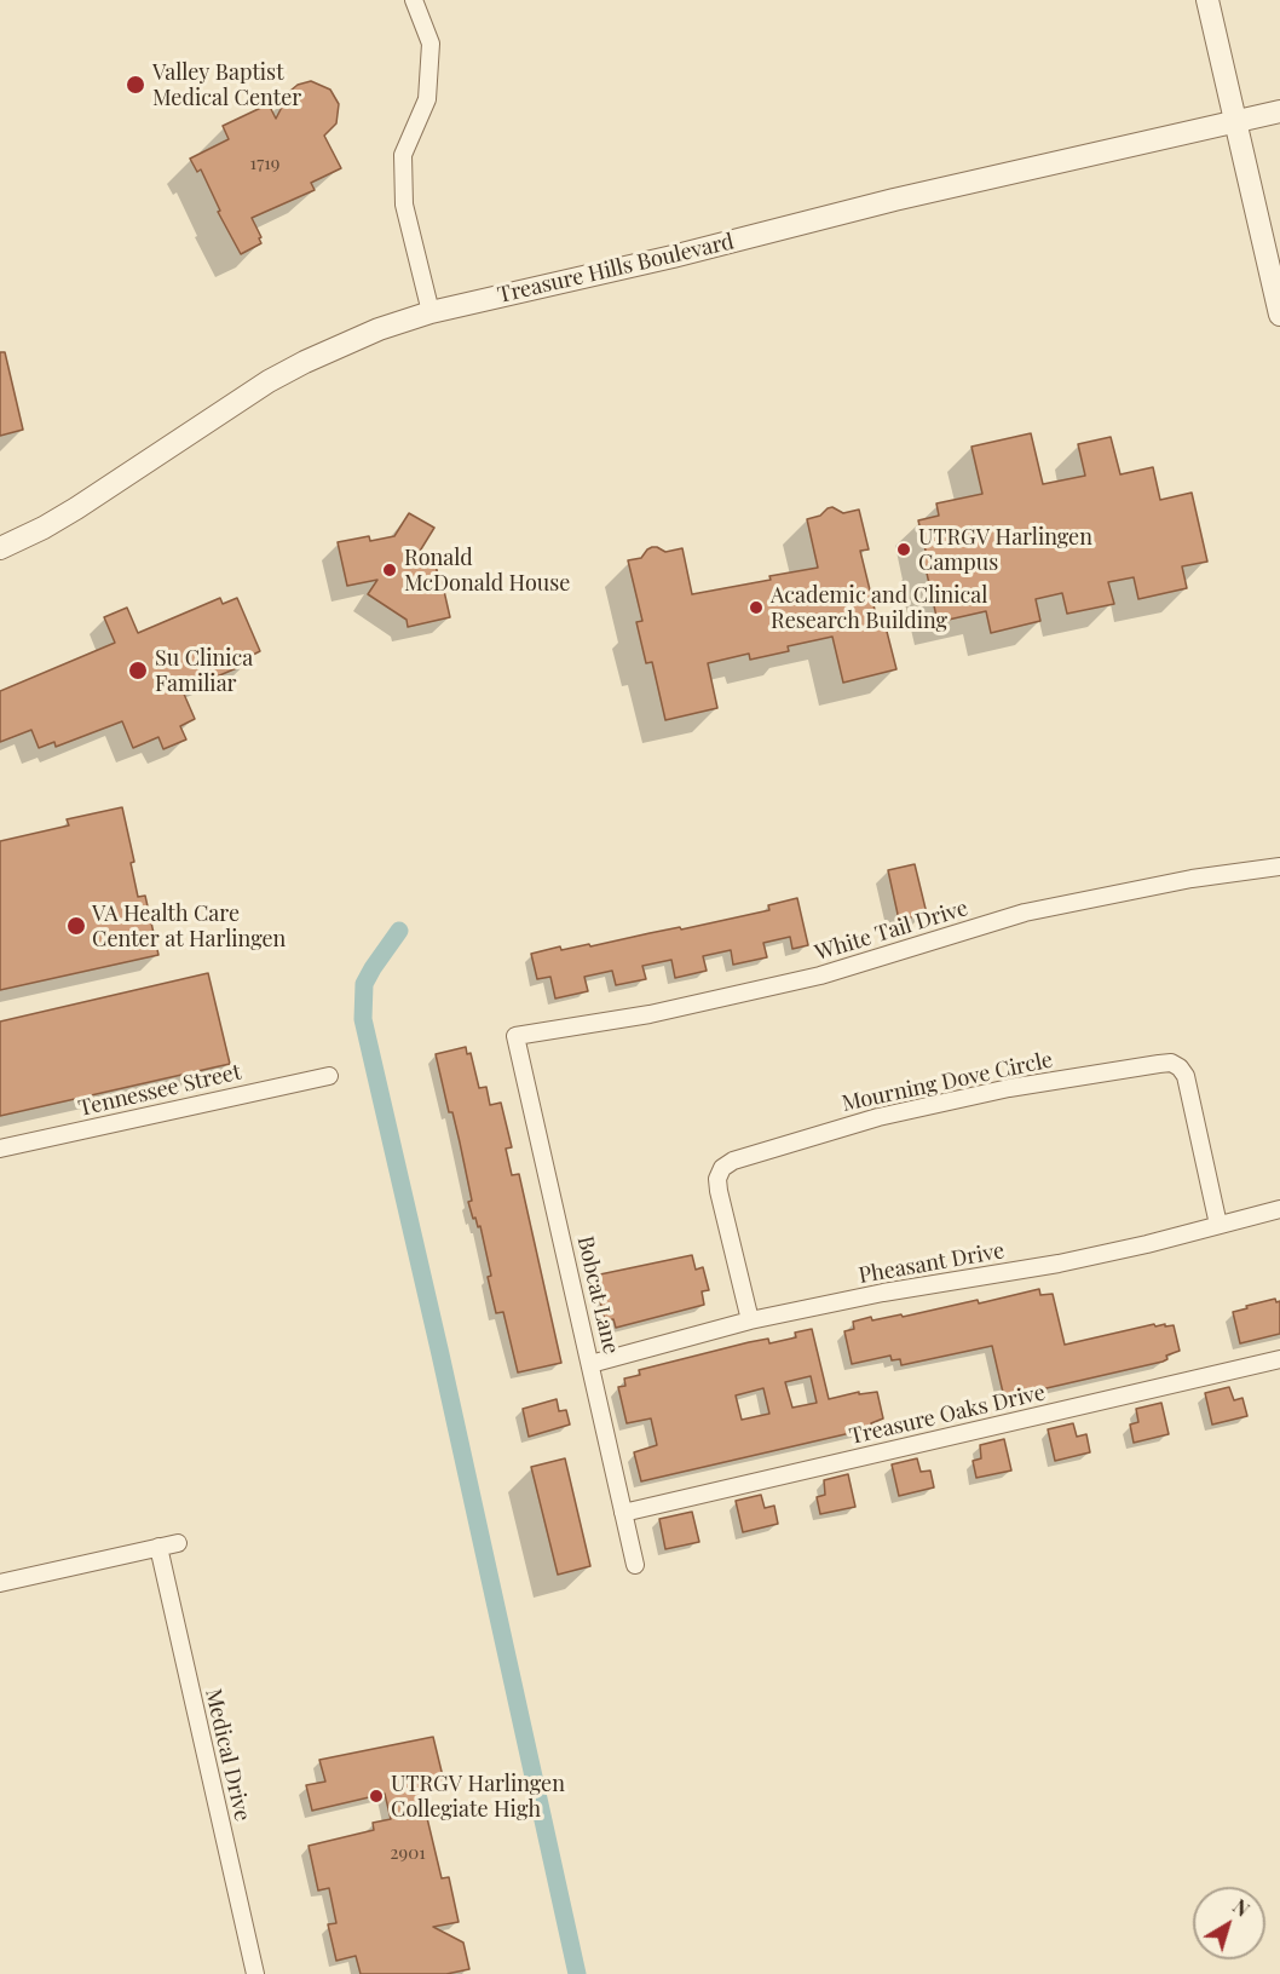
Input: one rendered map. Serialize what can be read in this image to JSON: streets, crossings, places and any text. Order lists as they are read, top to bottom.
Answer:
{
  "streets": {
    "street": [
      "Treasure Hills Boulevard",
      "White Tail Drive",
      "Mourning Dove Circle",
      "Tennessee Street",
      "Pheasant Drive",
      "Bobcat Lane",
      "Treasure Oaks Drive",
      "Medical Drive"
    ]
  },
  "crossings": [
    ["White Tail Drive", "Bobcat Lane"],
    ["Mourning Dove Circle", "Pheasant Drive"],
    ["Pheasant Drive", "Bobcat Lane"],
    ["Bobcat Lane", "Treasure Oaks Drive"]
  ],
  "places": [
    "Valley Baptist Medical Center",
    "UTRGV Harlingen Campus",
    "Ronald McDonald House",
    "Academic and Clinical Research Building",
    "Su Clinica Familiar",
    "VA Health Care Center at Harlingen",
    "UTRGV Harlingen Collegiate High"
  ],
  "house_numbers": ["1719", "2901"],
  "north": "top right"
}
